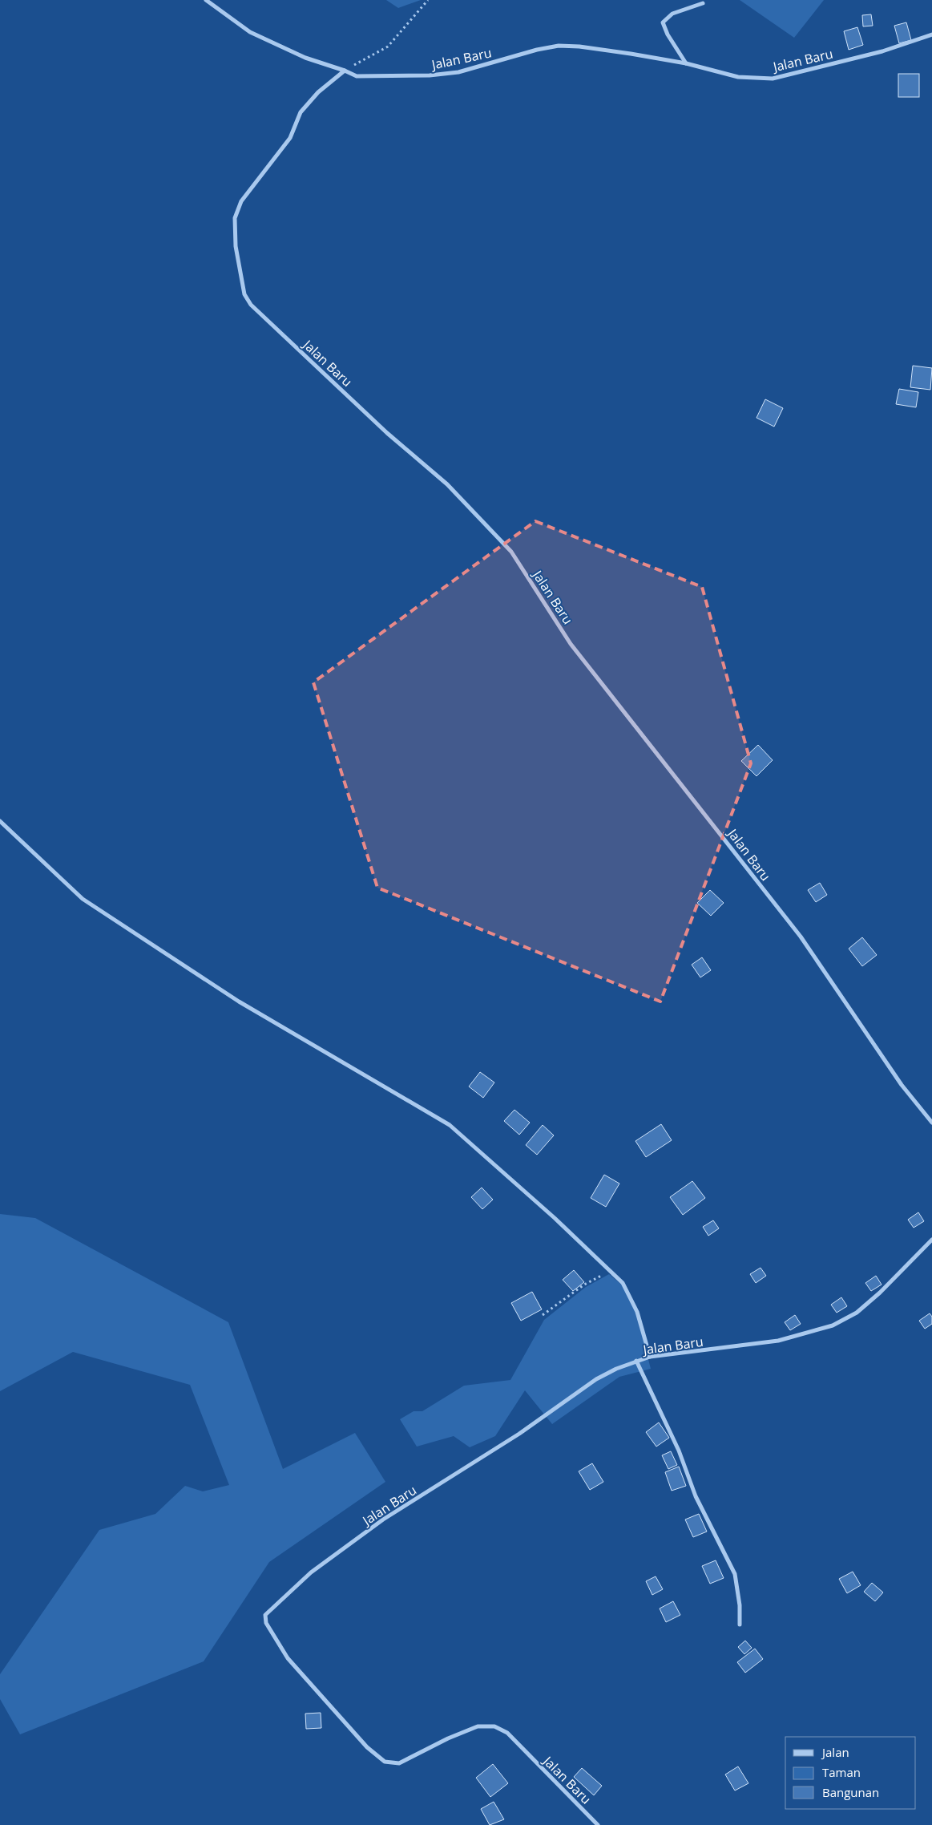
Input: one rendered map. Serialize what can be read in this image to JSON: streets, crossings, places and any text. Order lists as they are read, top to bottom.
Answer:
{
  "streets": {
    "street": ["Jalan Baru"]
  },
  "legend": ["Jalan", "Taman", "Bangunan"]
}
